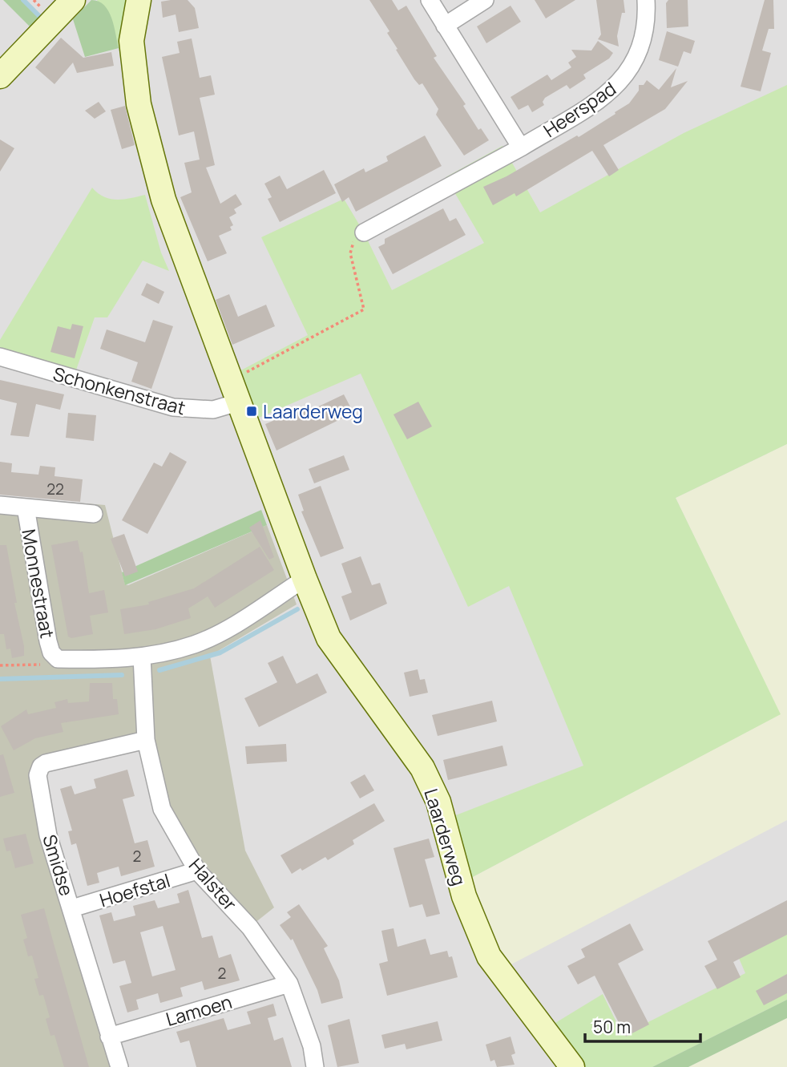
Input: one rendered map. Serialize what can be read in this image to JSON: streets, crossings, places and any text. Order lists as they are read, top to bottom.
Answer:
{
  "streets": {
    "street": [
      "Heerspad",
      "Schonkenstraat",
      "Monnestraat",
      "Laarderweg",
      "Smidse",
      "Halster",
      "Hoefstal",
      "Lamoen"
    ]
  },
  "crossings": [
    ["Schonkenstraat", "Laarderweg"],
    ["Monnestraat", "Laarderweg"],
    ["Monnestraat", "Halster"],
    ["Smidse", "Halster"],
    ["Smidse", "Hoefstal"],
    ["Smidse", "Lamoen"],
    ["Halster", "Hoefstal"],
    ["Halster", "Lamoen"]
  ],
  "places": {
    "transit": ["Laarderweg"]
  },
  "house_numbers": ["22", "2", "2"],
  "scale_bar": "50 m"
}
